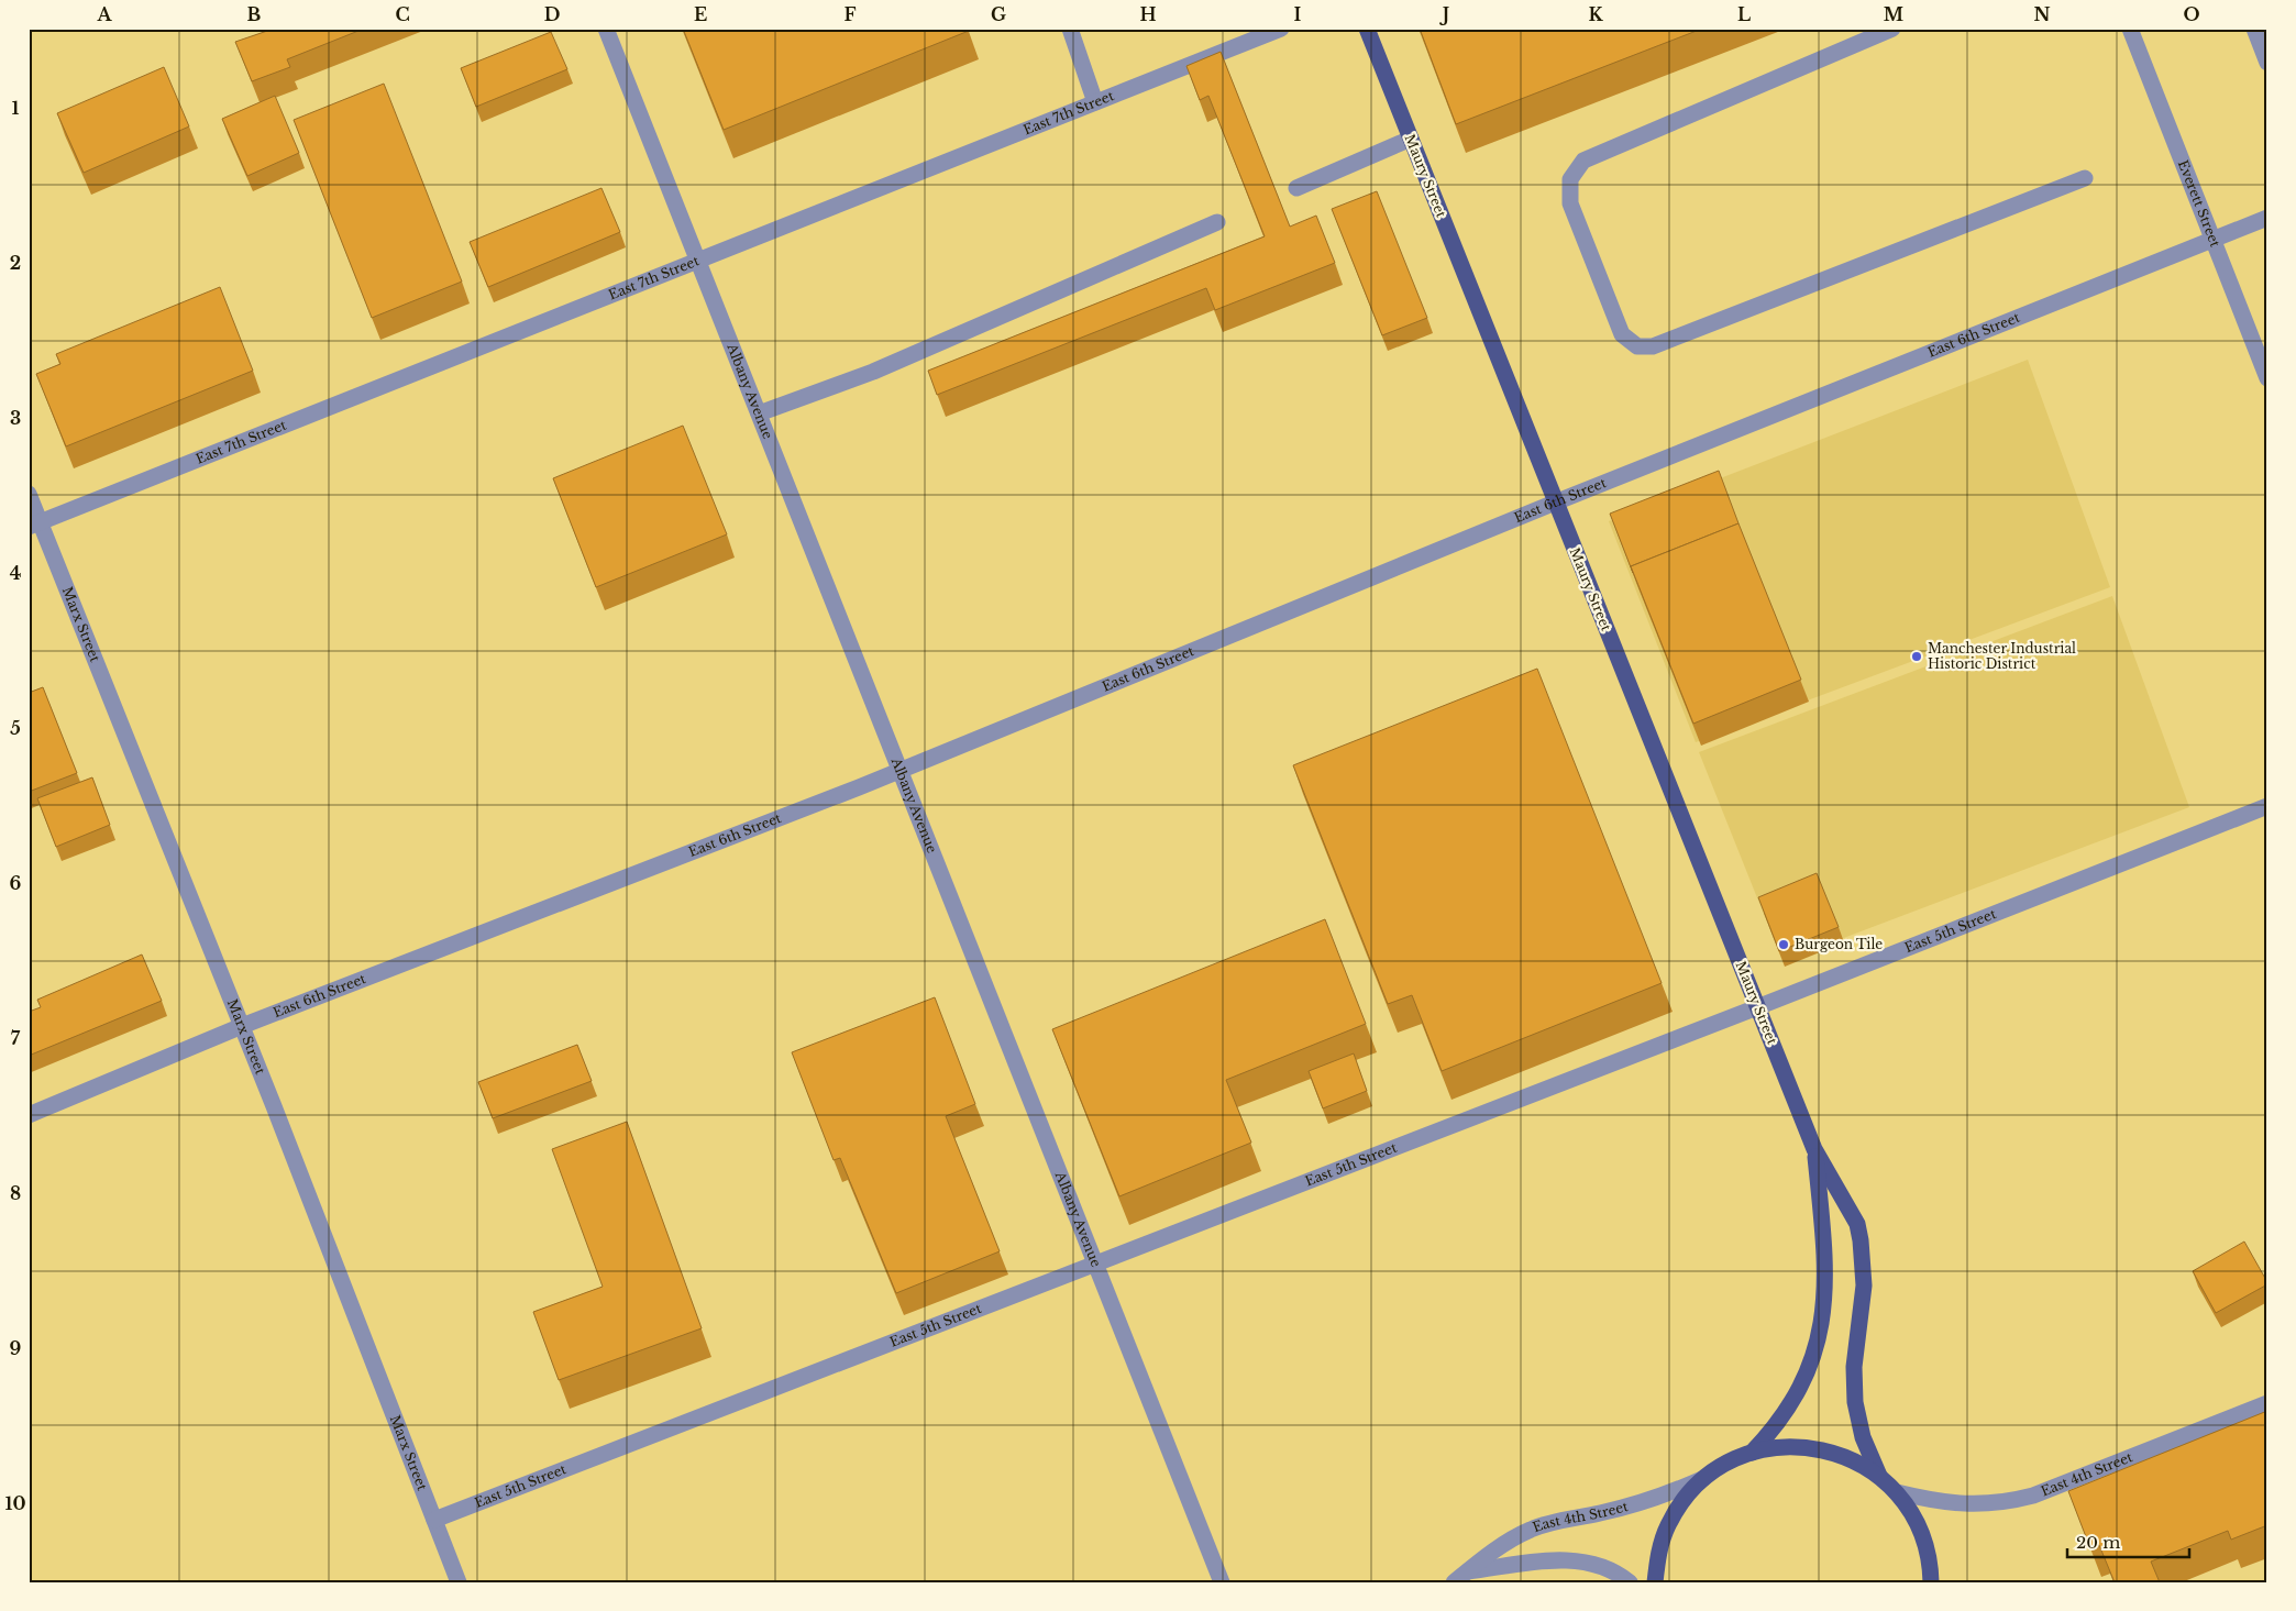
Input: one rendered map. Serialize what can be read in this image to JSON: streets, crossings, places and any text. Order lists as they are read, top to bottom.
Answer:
{
  "streets": {
    "main road": ["Maury Street"],
    "street": [
      "East 7th Street",
      "Everett Street",
      "East 6th Street",
      "Albany Avenue",
      "Marx Street",
      "East 5th Street",
      "East 4th Street"
    ]
  },
  "crossings": [
    ["East 7th Street", "Albany Avenue"],
    ["East 7th Street", "Marx Street"],
    ["Maury Street", "East 6th Street"],
    ["Maury Street", "East 5th Street"],
    ["Everett Street", "East 6th Street"],
    ["East 6th Street", "Albany Avenue"],
    ["East 6th Street", "Marx Street"],
    ["Albany Avenue", "East 5th Street"],
    ["Marx Street", "East 5th Street"]
  ],
  "places": ["Manchester Industrial Historic District", "Burgeon Tile"],
  "scale_bar": "20 m",
  "grid": {
    "columns": [
      "A",
      "B",
      "C",
      "D",
      "E",
      "F",
      "G",
      "H",
      "I",
      "J",
      "K",
      "L",
      "M",
      "N",
      "O"
    ],
    "rows": [
      "1",
      "2",
      "3",
      "4",
      "5",
      "6",
      "7",
      "8",
      "9",
      "10"
    ]
  }
}
